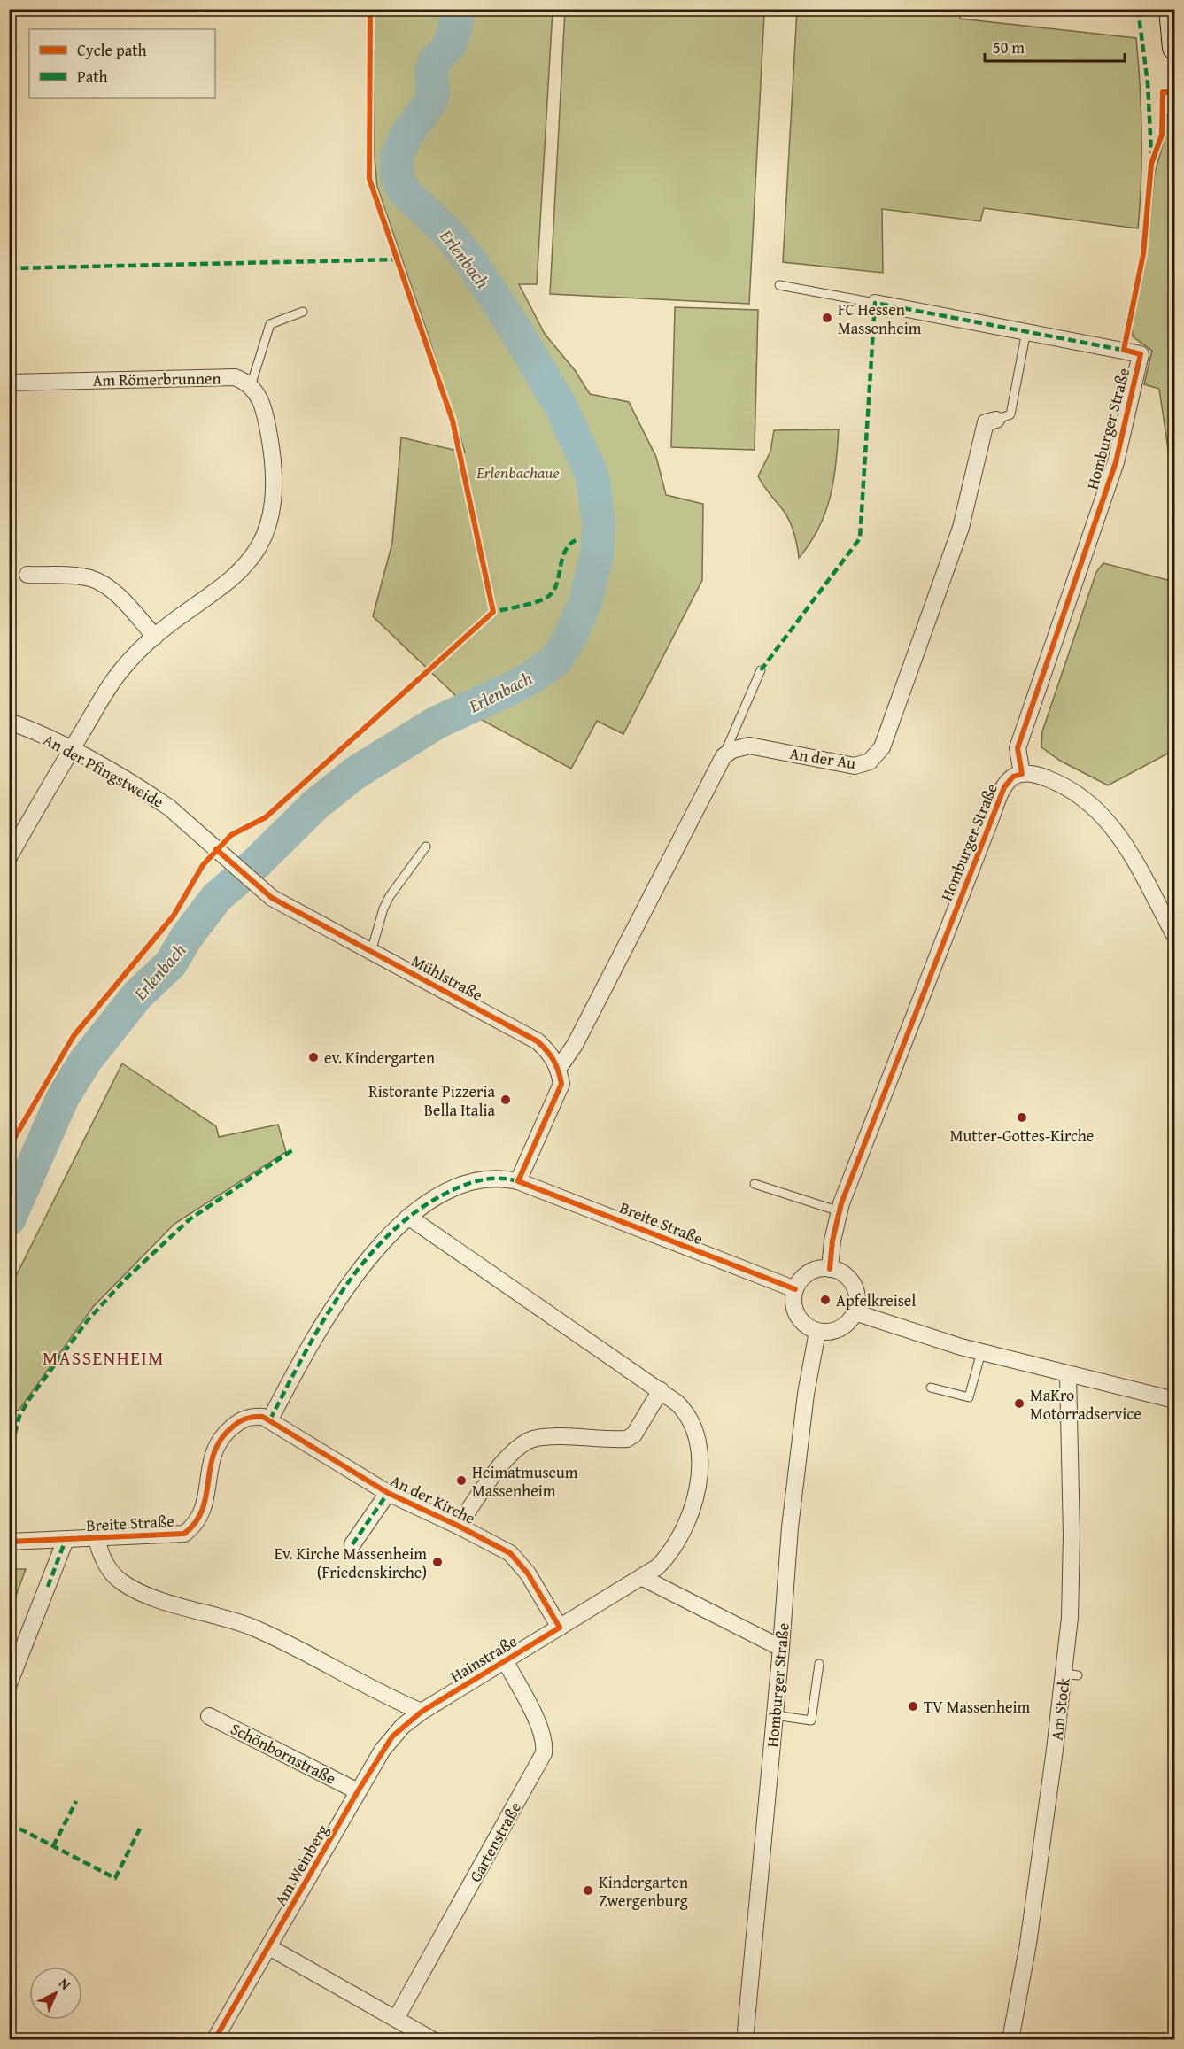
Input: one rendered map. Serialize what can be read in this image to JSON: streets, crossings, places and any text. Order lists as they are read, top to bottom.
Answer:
{
  "streets": {
    "street": [
      "Am Römerbrunnen",
      "Homburger Straße",
      "An der Au",
      "An der Pfingstweide",
      "Mühlstraße",
      "Breite Straße",
      "An der Kirche",
      "Hainstraße",
      "Am Stock",
      "Schönbornstraße",
      "Gartenstraße",
      "Am Weinberg"
    ]
  },
  "crossings": [
    ["Homburger Straße", "An der Au"],
    ["Homburger Straße", "Breite Straße"],
    ["An der Pfingstweide", "Mühlstraße"],
    ["Breite Straße", "An der Kirche"],
    ["Breite Straße", "Hainstraße"],
    ["An der Kirche", "Hainstraße"],
    ["Hainstraße", "Gartenstraße"],
    ["Hainstraße", "Am Weinberg"],
    ["Schönbornstraße", "Am Weinberg"]
  ],
  "districts": ["MASSENHEIM"],
  "water": ["Erlenbach"],
  "parks": ["Erlenbachaue"],
  "places": [
    "FC Hessen Massenheim",
    "ev. Kindergarten",
    "Ristorante Pizzeria Bella Italia",
    "Mutter-Gottes-Kirche",
    "Apfelkreisel",
    "MaKro Motorradservice",
    "Heimatmuseum Massenheim",
    "Ev. Kirche Massenheim (Friedenskirche)",
    "TV Massenheim",
    "Kindergarten Zwergenburg"
  ],
  "legend": ["Cycle path", "Path"],
  "scale_bar": "50 m",
  "north": "top right"
}
